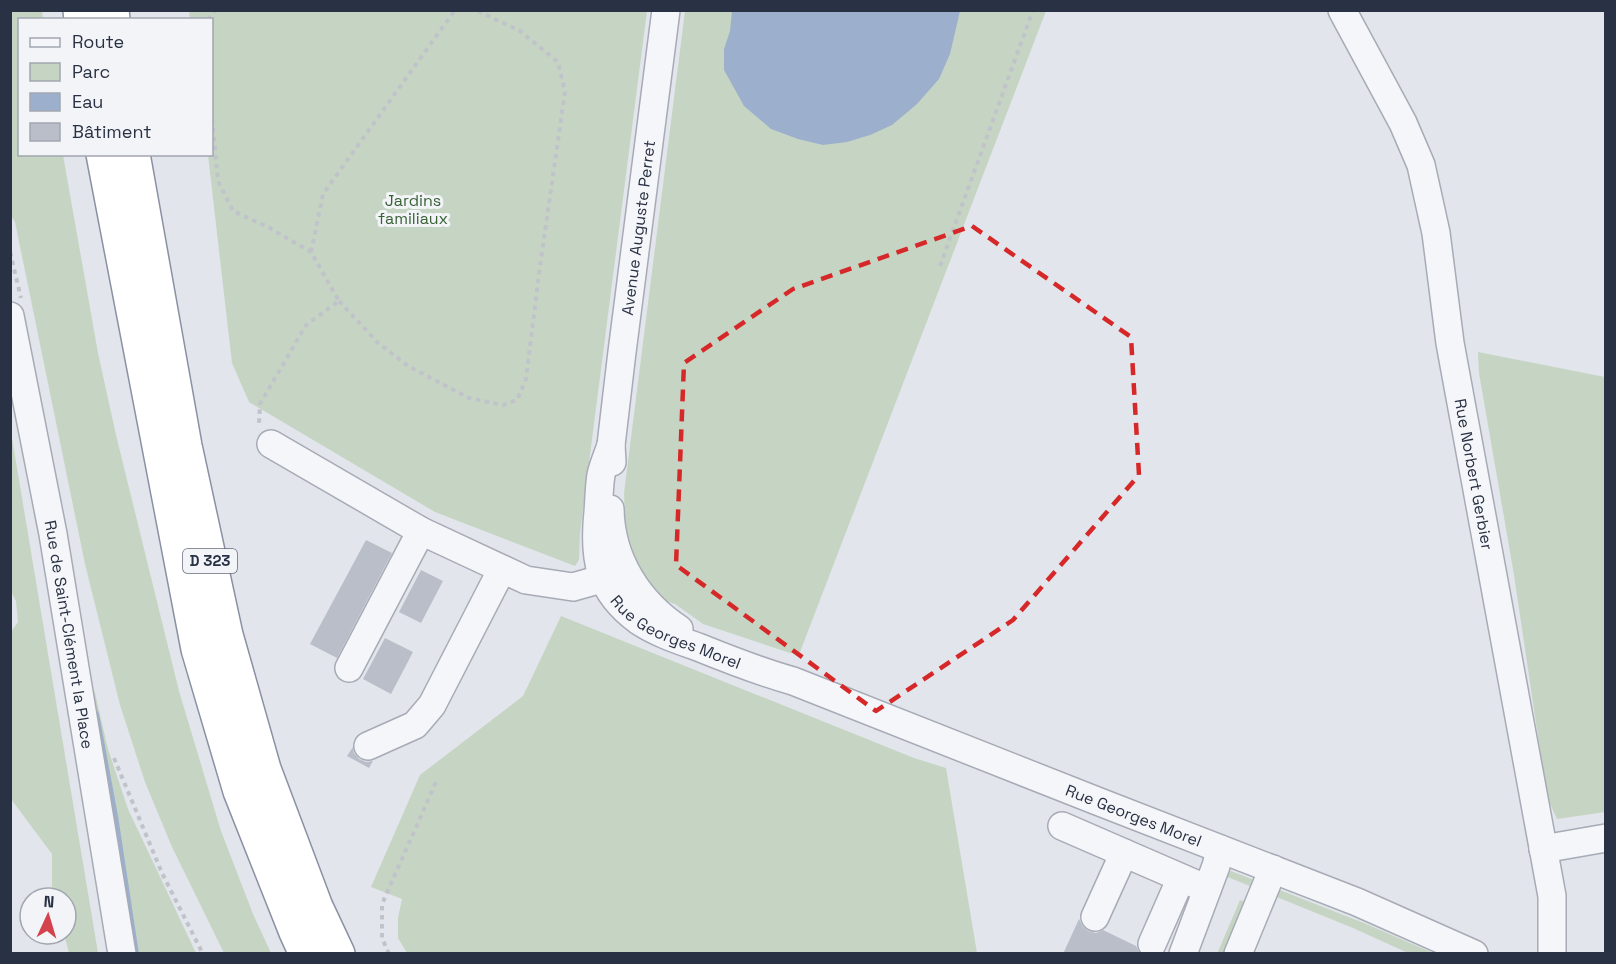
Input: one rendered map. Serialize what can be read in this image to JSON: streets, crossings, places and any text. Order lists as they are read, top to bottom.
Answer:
{
  "streets": {
    "highway": ["D 323"],
    "street": [
      "Avenue Auguste Perret",
      "Rue Norbert Gerbier",
      "Rue Georges Morel",
      "Rue de Saint-Clément la Place"
    ]
  },
  "crossings": [
    ["Avenue Auguste Perret", "Rue Georges Morel"]
  ],
  "parks": ["Jardins familiaux"],
  "legend": [
    "Route",
    "Parc",
    "Eau",
    "Bâtiment"
  ],
  "north": "top"
}
